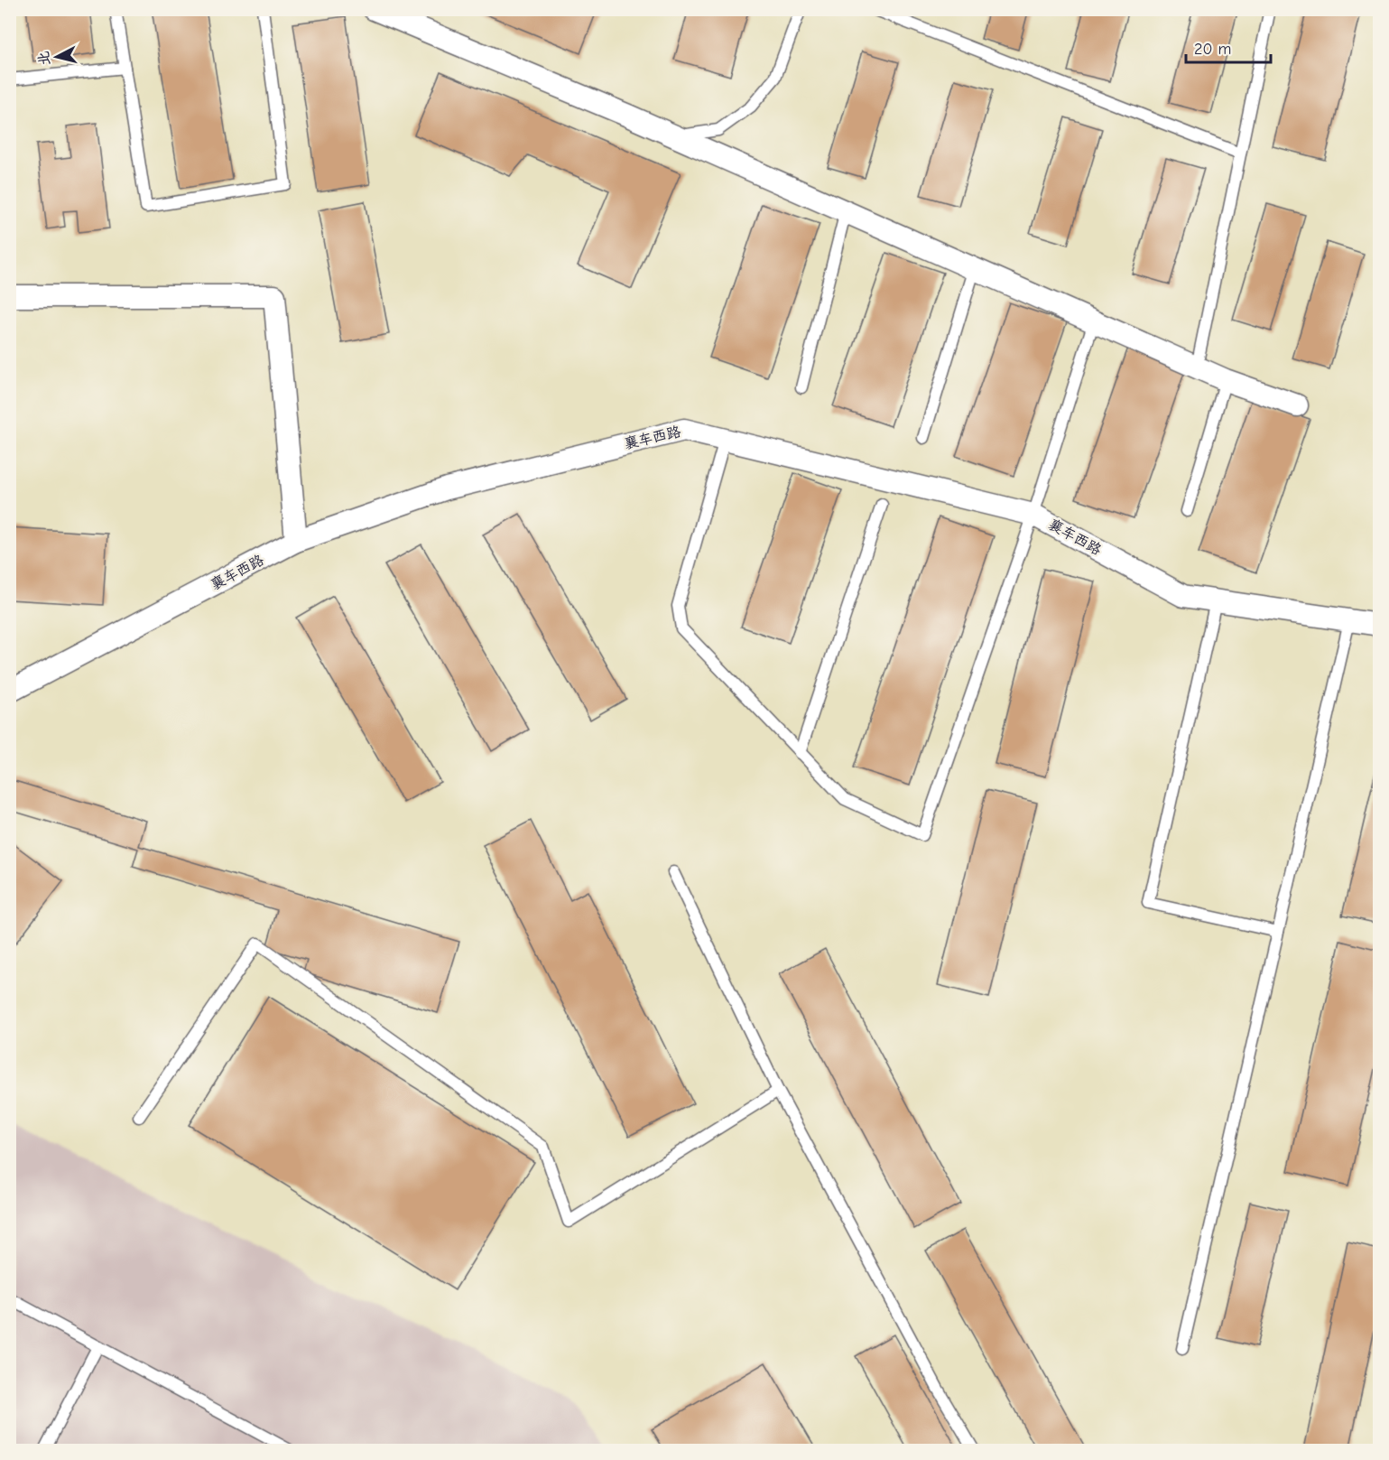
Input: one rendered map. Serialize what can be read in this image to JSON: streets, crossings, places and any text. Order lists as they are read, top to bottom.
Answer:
{
  "streets": {
    "street": ["襄车西路"]
  },
  "scale_bar": "20 m",
  "north": "left"
}
